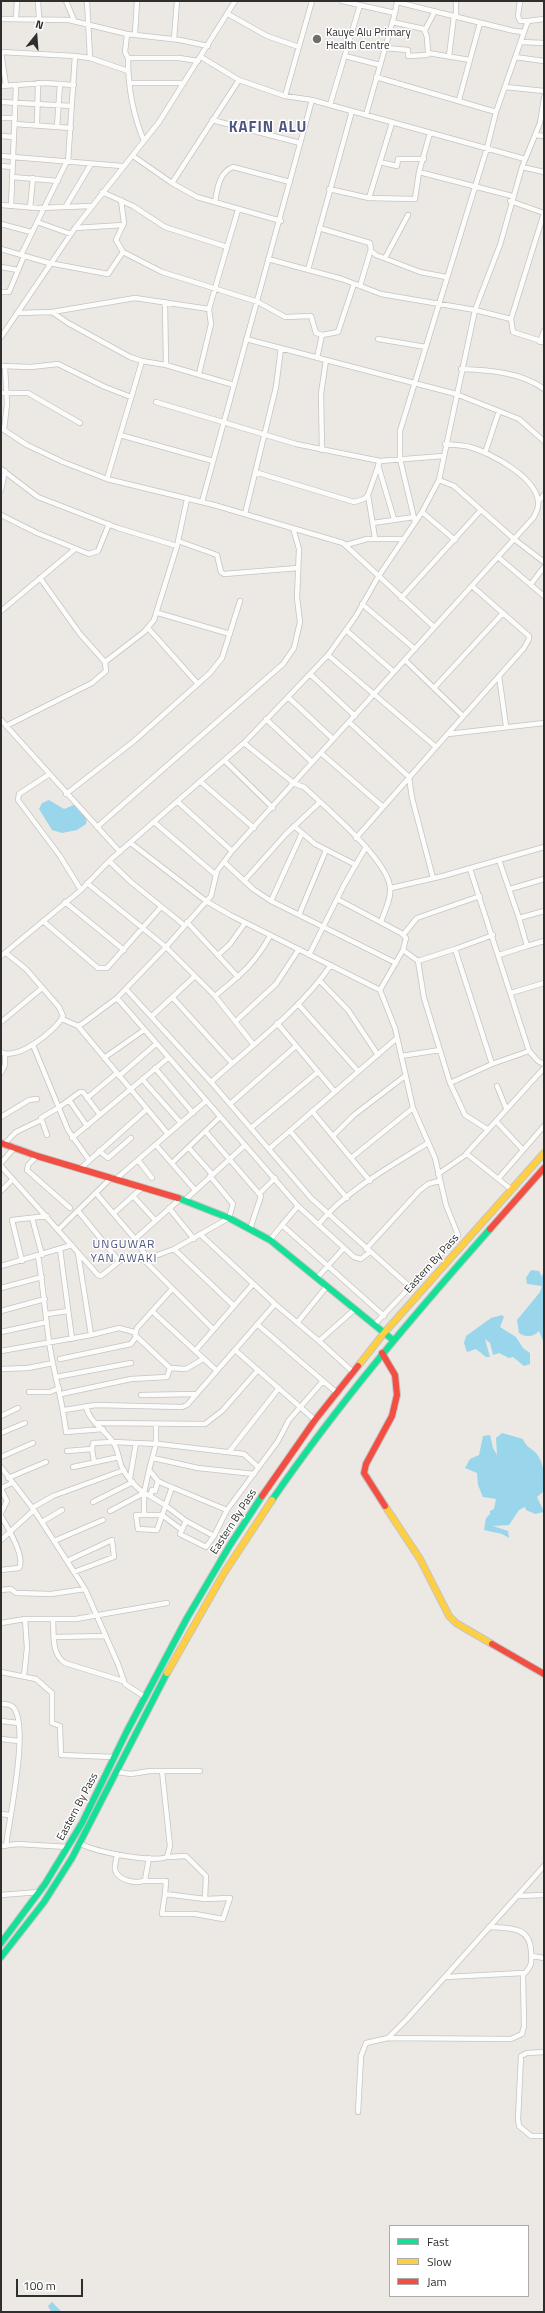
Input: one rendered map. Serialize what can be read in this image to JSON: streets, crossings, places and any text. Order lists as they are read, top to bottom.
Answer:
{
  "streets": {
    "main road": ["Eastern By Pass"]
  },
  "districts": ["KAFIN ALU", "UNGUWAR YAN AWAKI"],
  "places": ["Kauye Alu Primary Health Centre"],
  "legend": ["Fast", "Slow", "Jam"],
  "scale_bar": "100 m",
  "north": "top"
}
